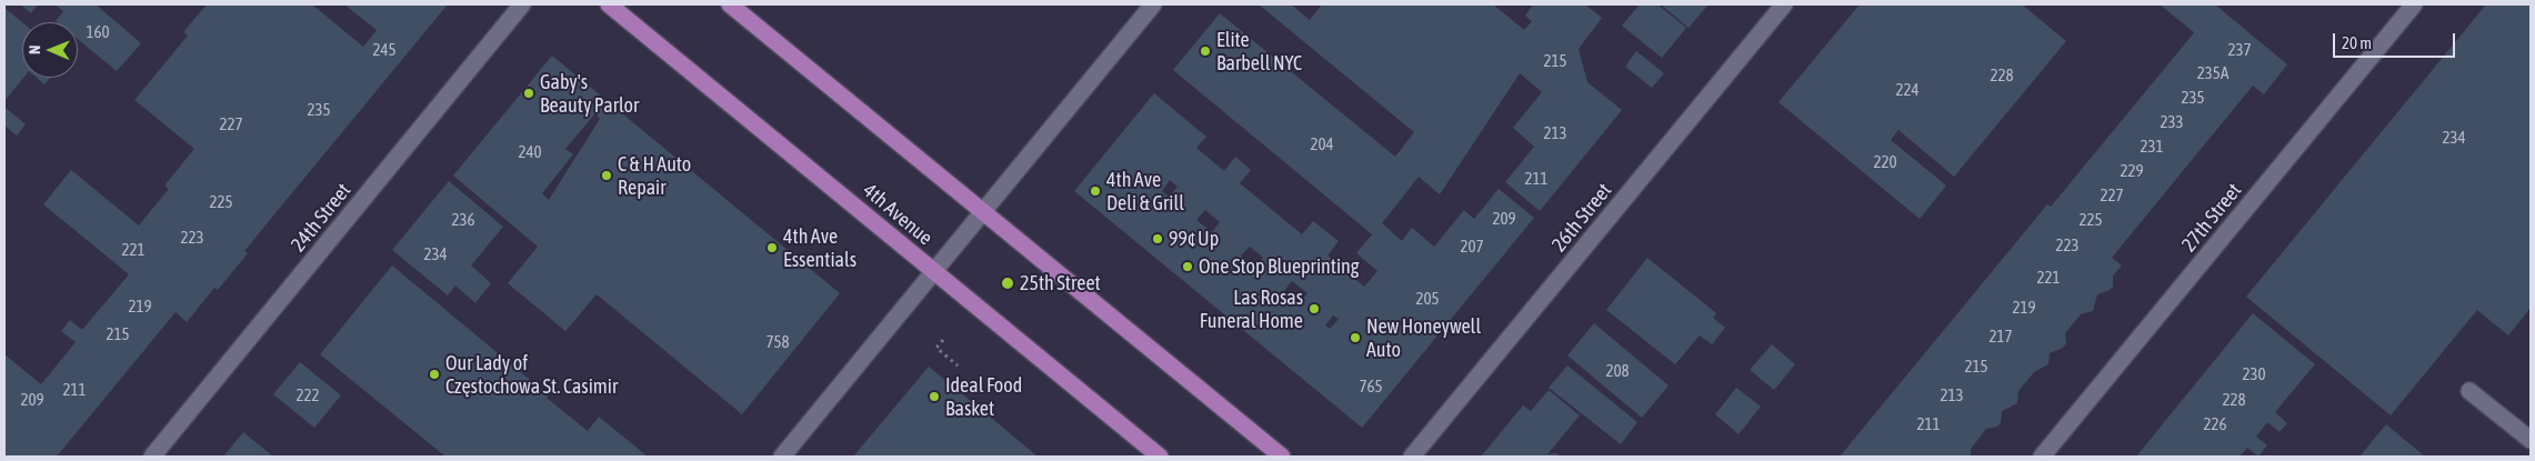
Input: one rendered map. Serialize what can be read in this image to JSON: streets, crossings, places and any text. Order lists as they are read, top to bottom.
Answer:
{
  "streets": {
    "main road": ["4th Avenue"],
    "street": ["24th Street", "26th Street", "27th Street"]
  },
  "places": [
    "Elite Barbell NYC",
    "Gaby's Beauty Parlor",
    "C & H Auto Repair",
    "4th Ave Deli & Grill",
    "99¢ Up",
    "4th Ave Essentials",
    "One Stop Blueprinting",
    "25th Street",
    "Las Rosas Funeral Home",
    "New Honeywell Auto",
    "Our Lady of Częstochowa St. Casimir",
    "Ideal Food Basket"
  ],
  "house_numbers": [
    "160",
    "245",
    "237",
    "215",
    "235A",
    "228",
    "224",
    "235",
    "235",
    "233",
    "227",
    "213",
    "234",
    "204",
    "231",
    "240",
    "220",
    "229",
    "211",
    "227",
    "225",
    "209",
    "236",
    "225",
    "223",
    "223",
    "207",
    "221",
    "234",
    "221",
    "205",
    "219",
    "219",
    "215",
    "217",
    "758",
    "215",
    "208",
    "230",
    "765",
    "211",
    "222",
    "213",
    "209",
    "228",
    "211",
    "226"
  ],
  "scale_bar": "20 m",
  "north": "left"
}
